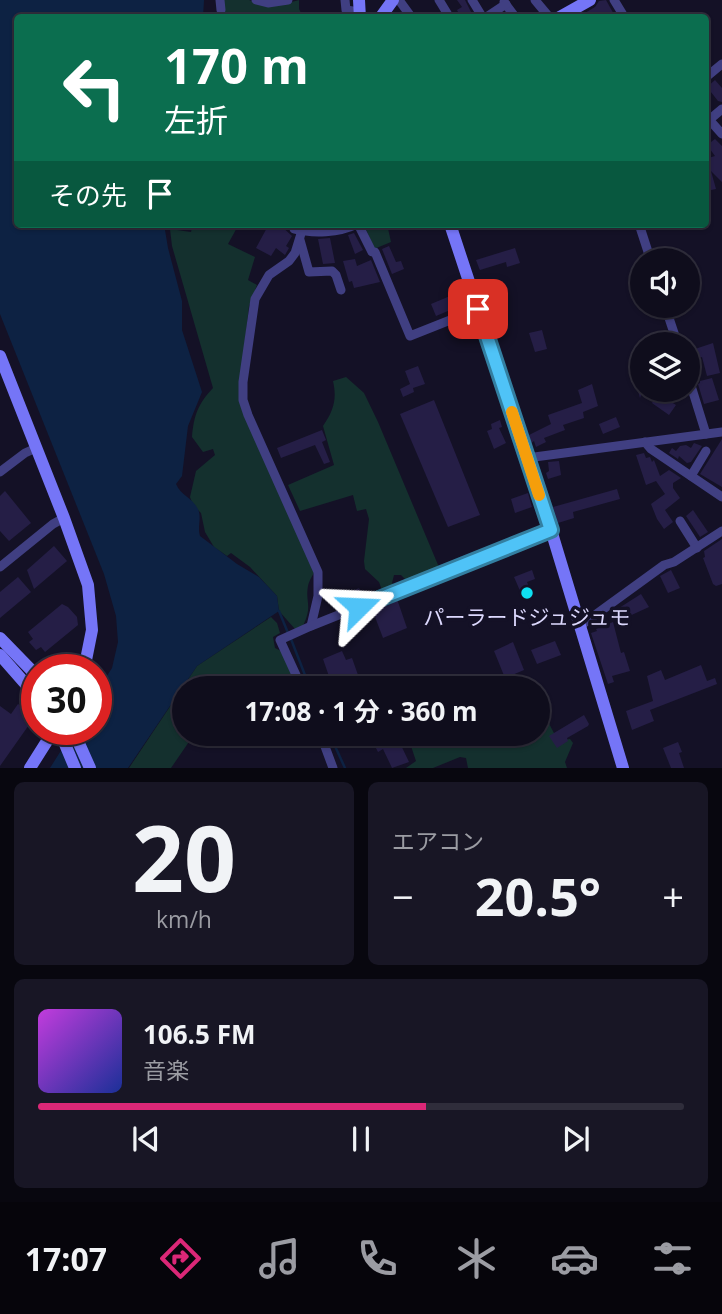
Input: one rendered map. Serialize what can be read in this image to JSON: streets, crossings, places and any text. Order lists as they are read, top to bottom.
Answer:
{
  "places": ["パーラードジュジュモ"],
  "page": {
    "turn": ["170 m", "左折"],
    "then": "その先",
    "limit": "30",
    "trip": "17:08 · 1 分 · 360 m",
    "tile": [
      ["20", "km/h"],
      "エアコン"
    ],
    "heat": ["−", "20.5°", "+"],
    "song": ["106.5 FM", "音楽"],
    "tabs": "17:07"
  }
}
